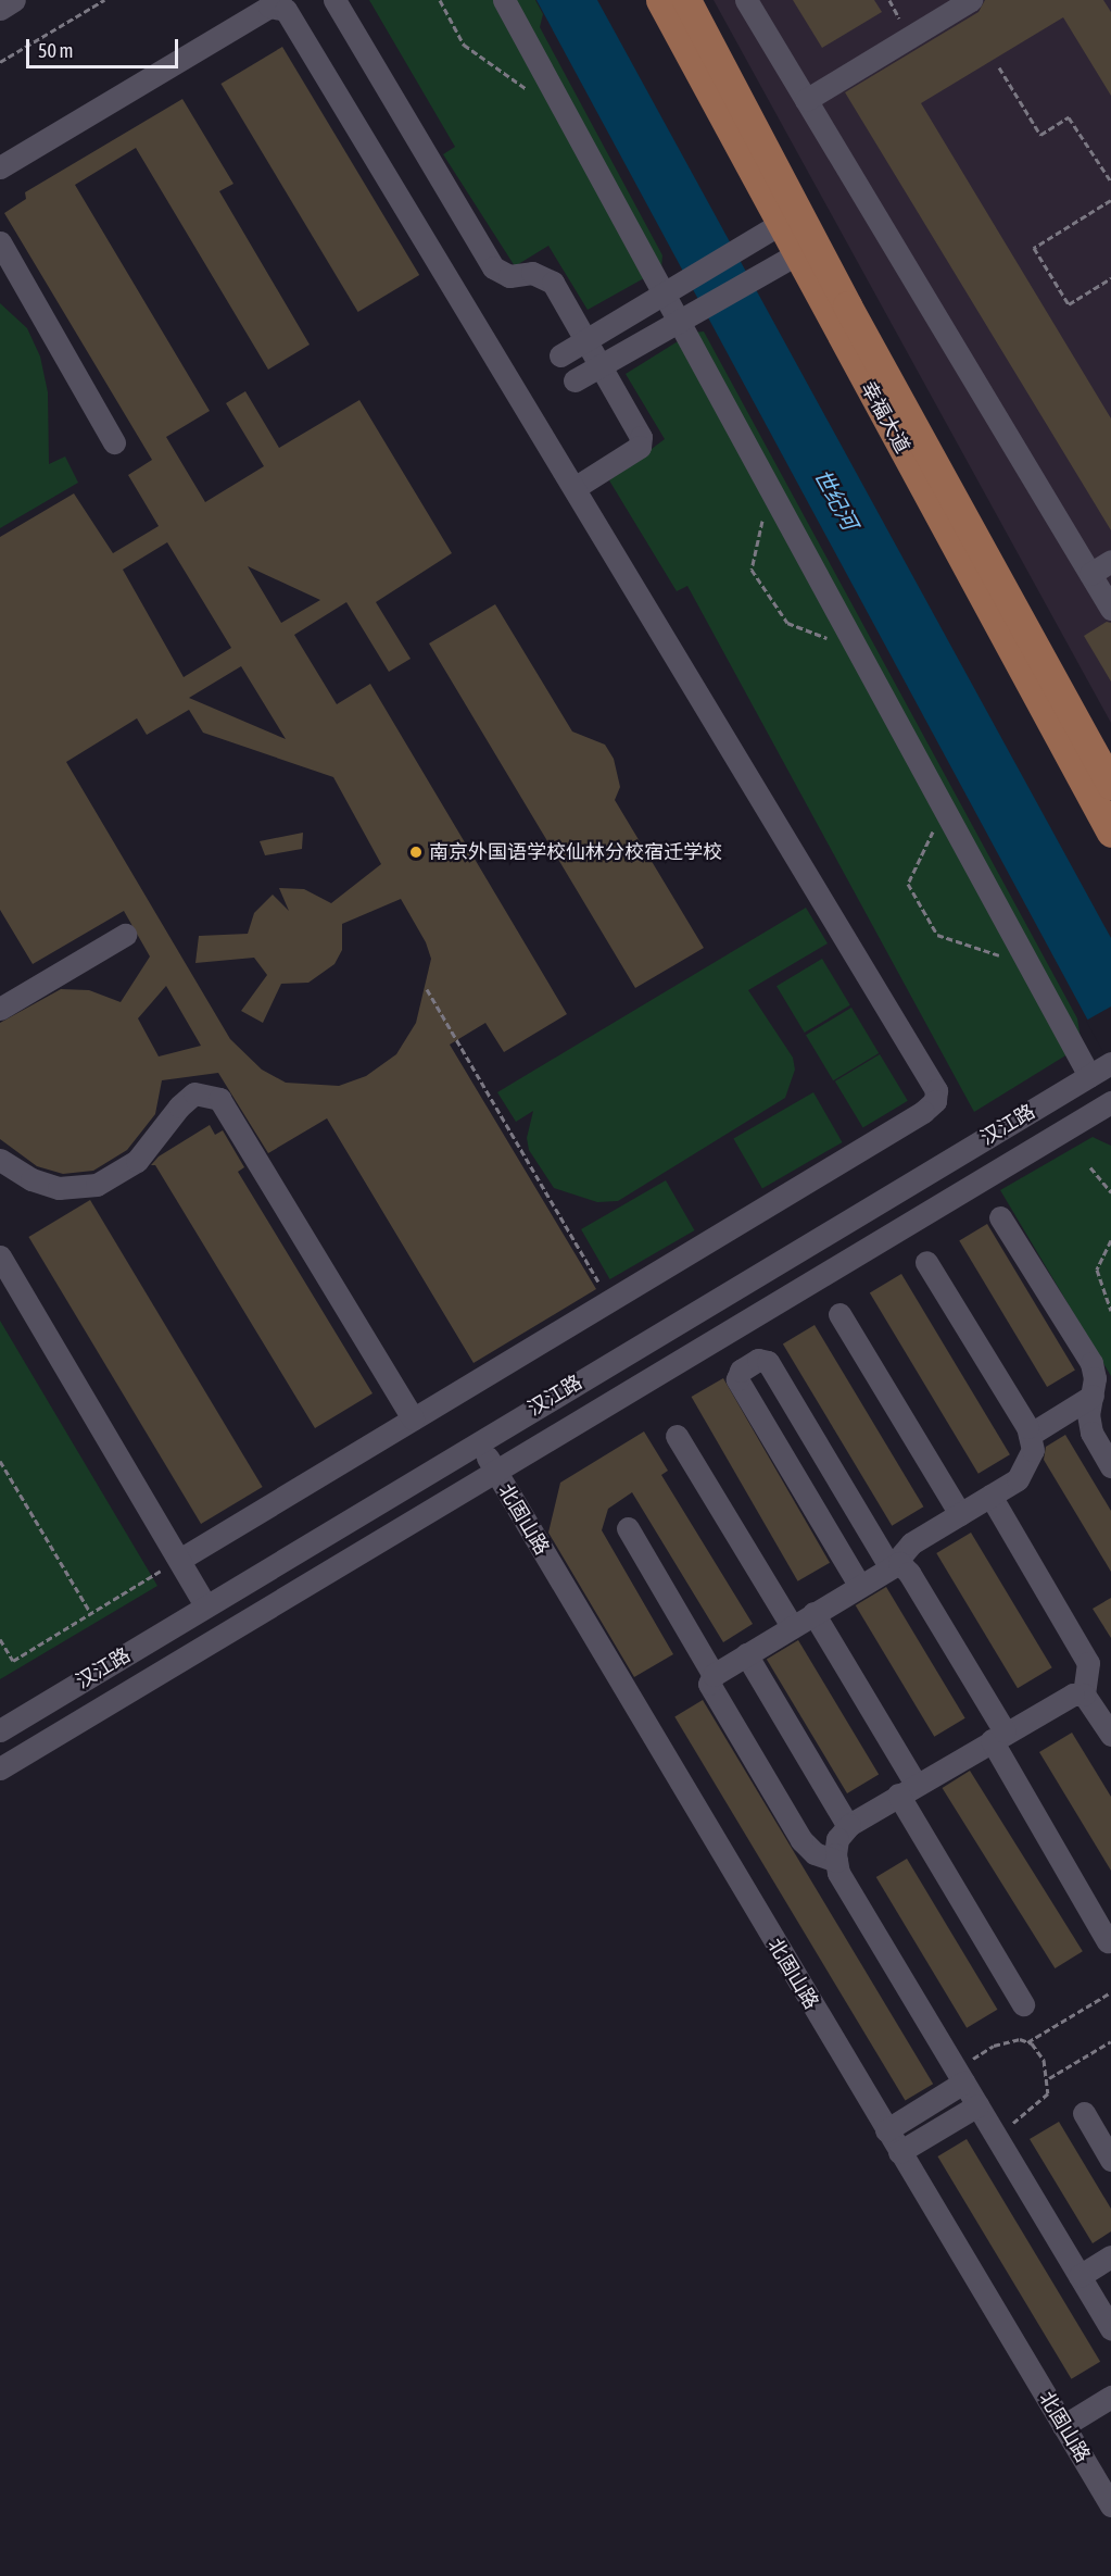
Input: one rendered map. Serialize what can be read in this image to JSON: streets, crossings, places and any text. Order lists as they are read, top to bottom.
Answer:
{
  "streets": {
    "main road": ["幸福大道"],
    "street": ["汉江路", "北固山路"]
  },
  "crossings": [
    ["汉江路", "北固山路"]
  ],
  "water": ["世纪河"],
  "places": ["南京外国语学校仙林分校宿迁学校"],
  "scale_bar": "50 m"
}
